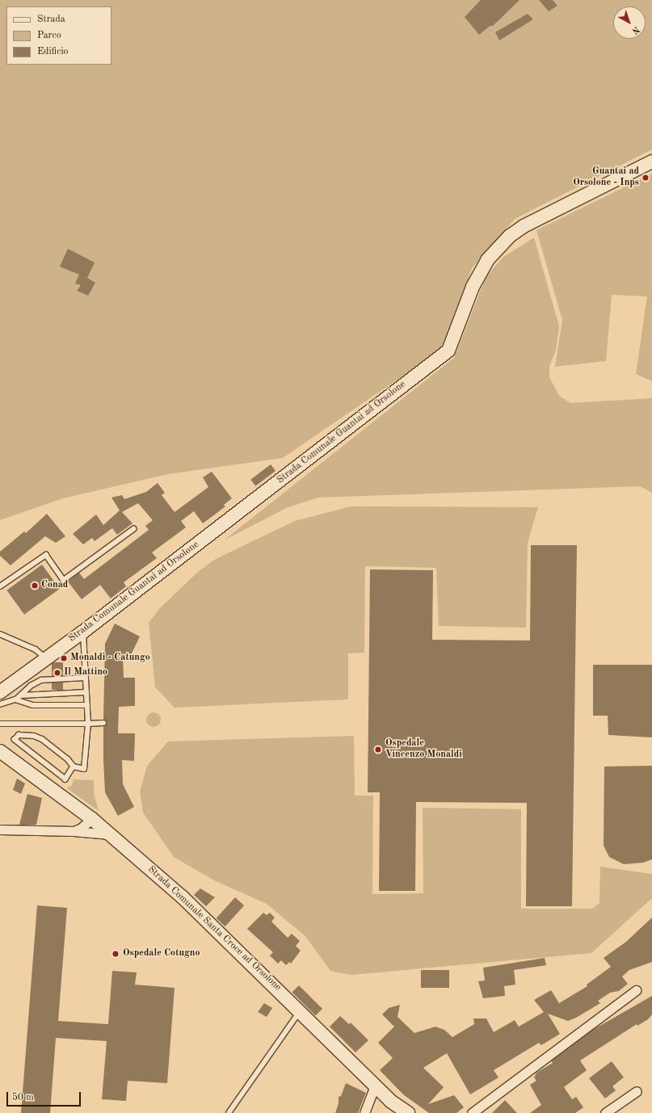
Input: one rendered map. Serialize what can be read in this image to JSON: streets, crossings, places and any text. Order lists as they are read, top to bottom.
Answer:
{
  "streets": {
    "street": ["Strada Comunale Guantai ad Orsolone", "Strada Comunale Santa Croce ad Orsolone"]
  },
  "places": [
    "Guantai ad Orsolone - Inps",
    "Conad",
    "Monaldi - Catungo",
    "Il Mattino",
    "Ospedale Vincenzo Monaldi",
    "Ospedale Cotugno"
  ],
  "legend": ["Strada", "Parco", "Edificio"],
  "scale_bar": "50 m",
  "north": "bottom right"
}
